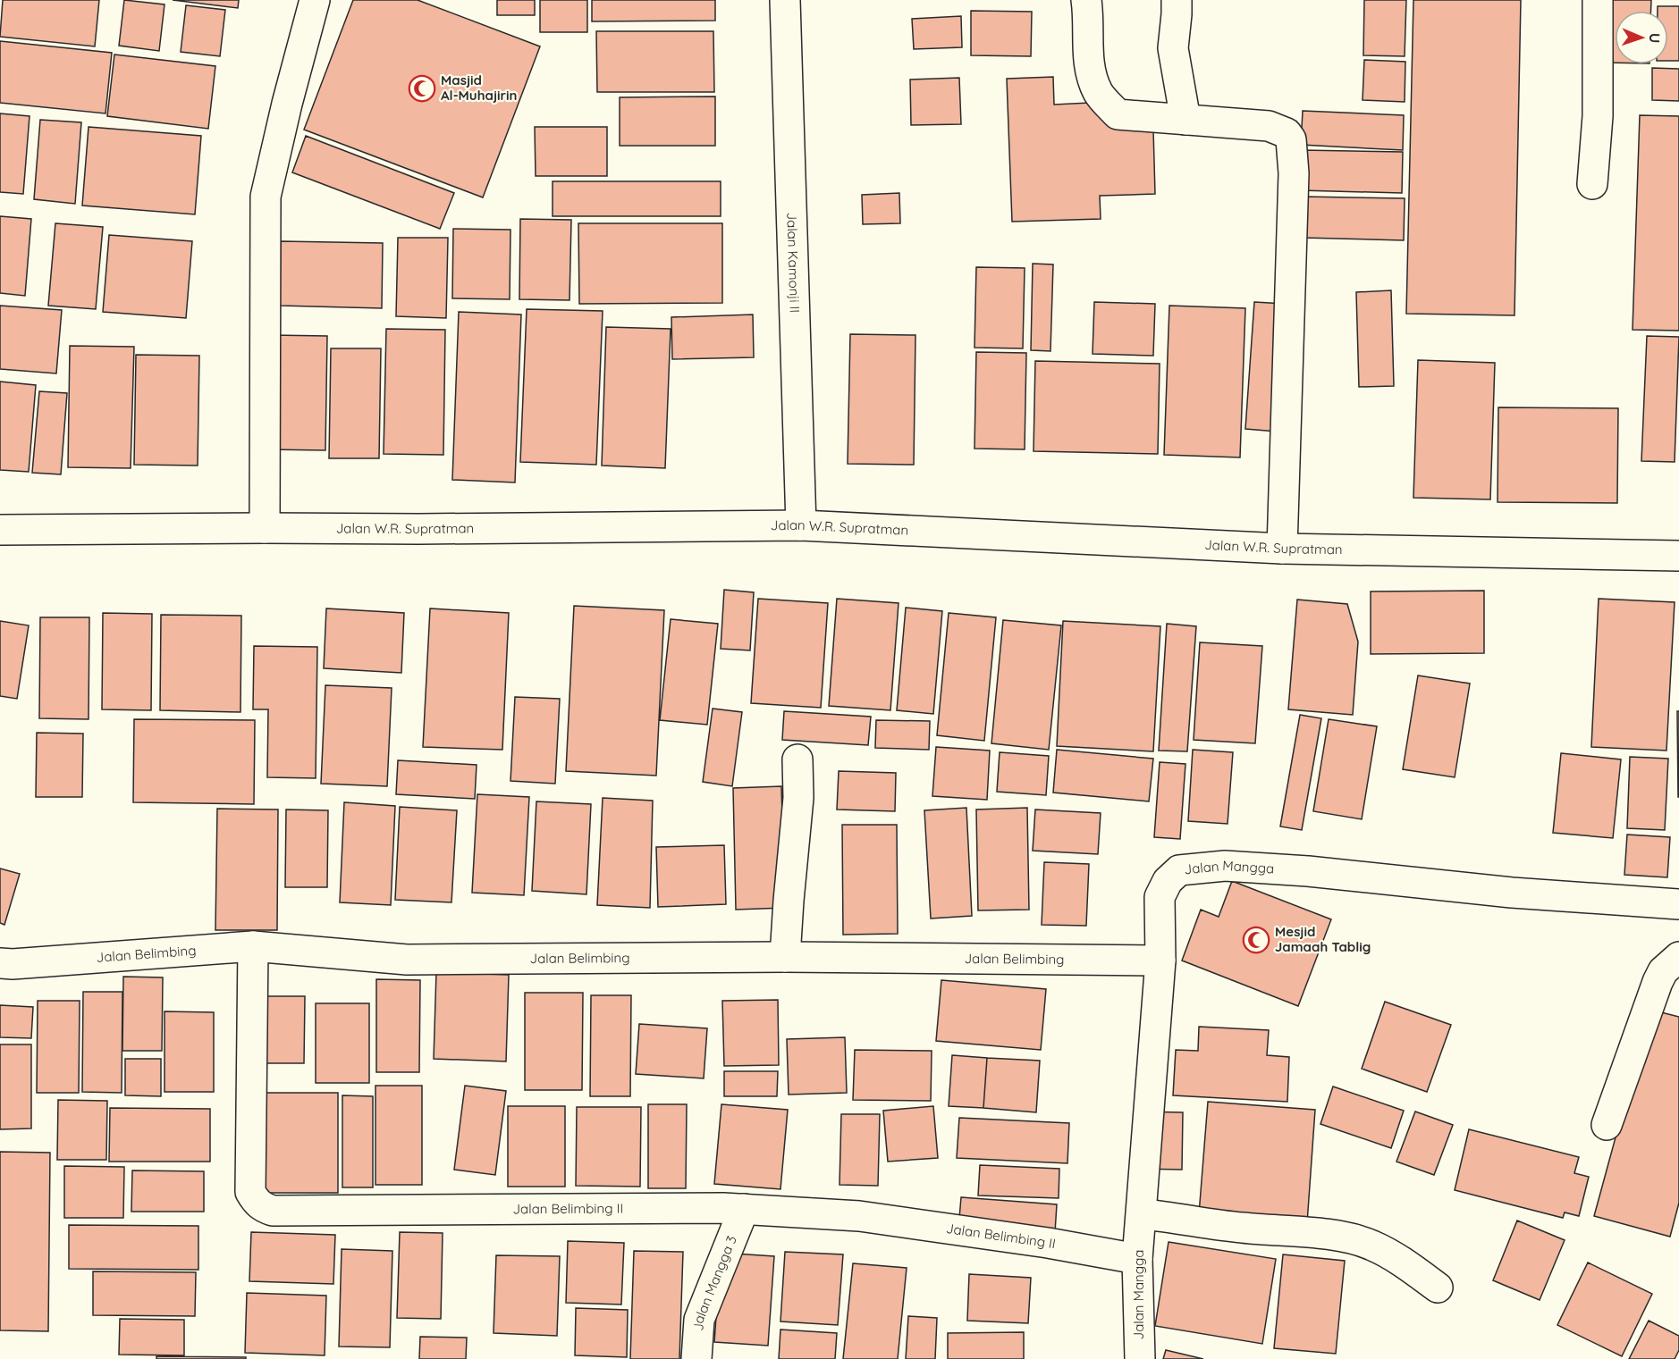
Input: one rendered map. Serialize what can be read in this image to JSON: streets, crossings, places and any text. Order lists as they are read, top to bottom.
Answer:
{
  "streets": {
    "street": [
      "Jalan Kamonji II",
      "Jalan W.R. Supratman",
      "Jalan Mangga",
      "Jalan Belimbing",
      "Jalan Belimbing II",
      "Jalan Mangga 3"
    ]
  },
  "crossings": [
    ["Jalan Kamonji II", "Jalan W.R. Supratman"],
    ["Jalan Mangga", "Jalan Belimbing"],
    ["Jalan Mangga", "Jalan Belimbing II"],
    ["Jalan Belimbing", "Jalan Belimbing II"],
    ["Jalan Belimbing II", "Jalan Mangga 3"]
  ],
  "places": {
    "mosque": ["Masjid Al-Muhajirin", "Mesjid Jamaah Tablig"]
  },
  "north": "right"
}
